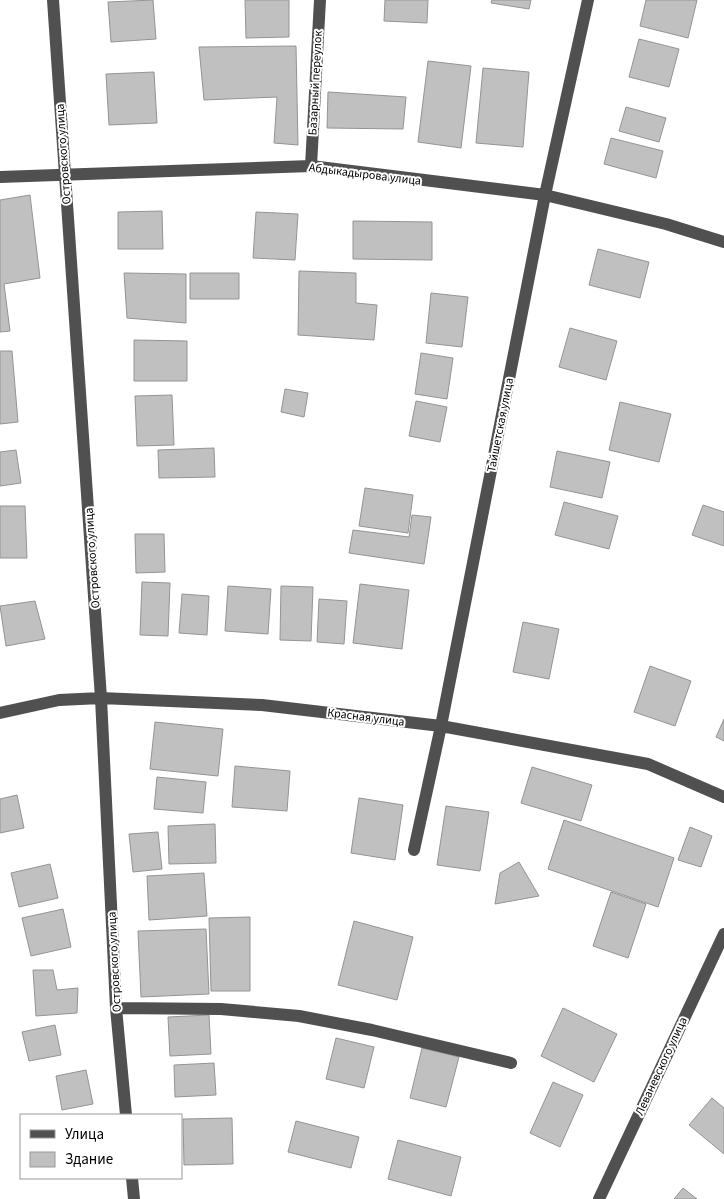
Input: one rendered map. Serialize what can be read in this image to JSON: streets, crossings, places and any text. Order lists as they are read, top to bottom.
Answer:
{
  "streets": {
    "street": [
      "Базарный переулок",
      "Островского улица",
      "Абдыкадырова улица",
      "Тайшетская улица",
      "Красная улица",
      "Леваневского улица"
    ]
  },
  "crossings": [
    ["Базарный переулок", "Абдыкадырова улица"],
    ["Островского улица", "Абдыкадырова улица"],
    ["Островского улица", "Красная улица"],
    ["Абдыкадырова улица", "Тайшетская улица"],
    ["Тайшетская улица", "Красная улица"]
  ],
  "legend": ["Улица", "Здание"]
}
